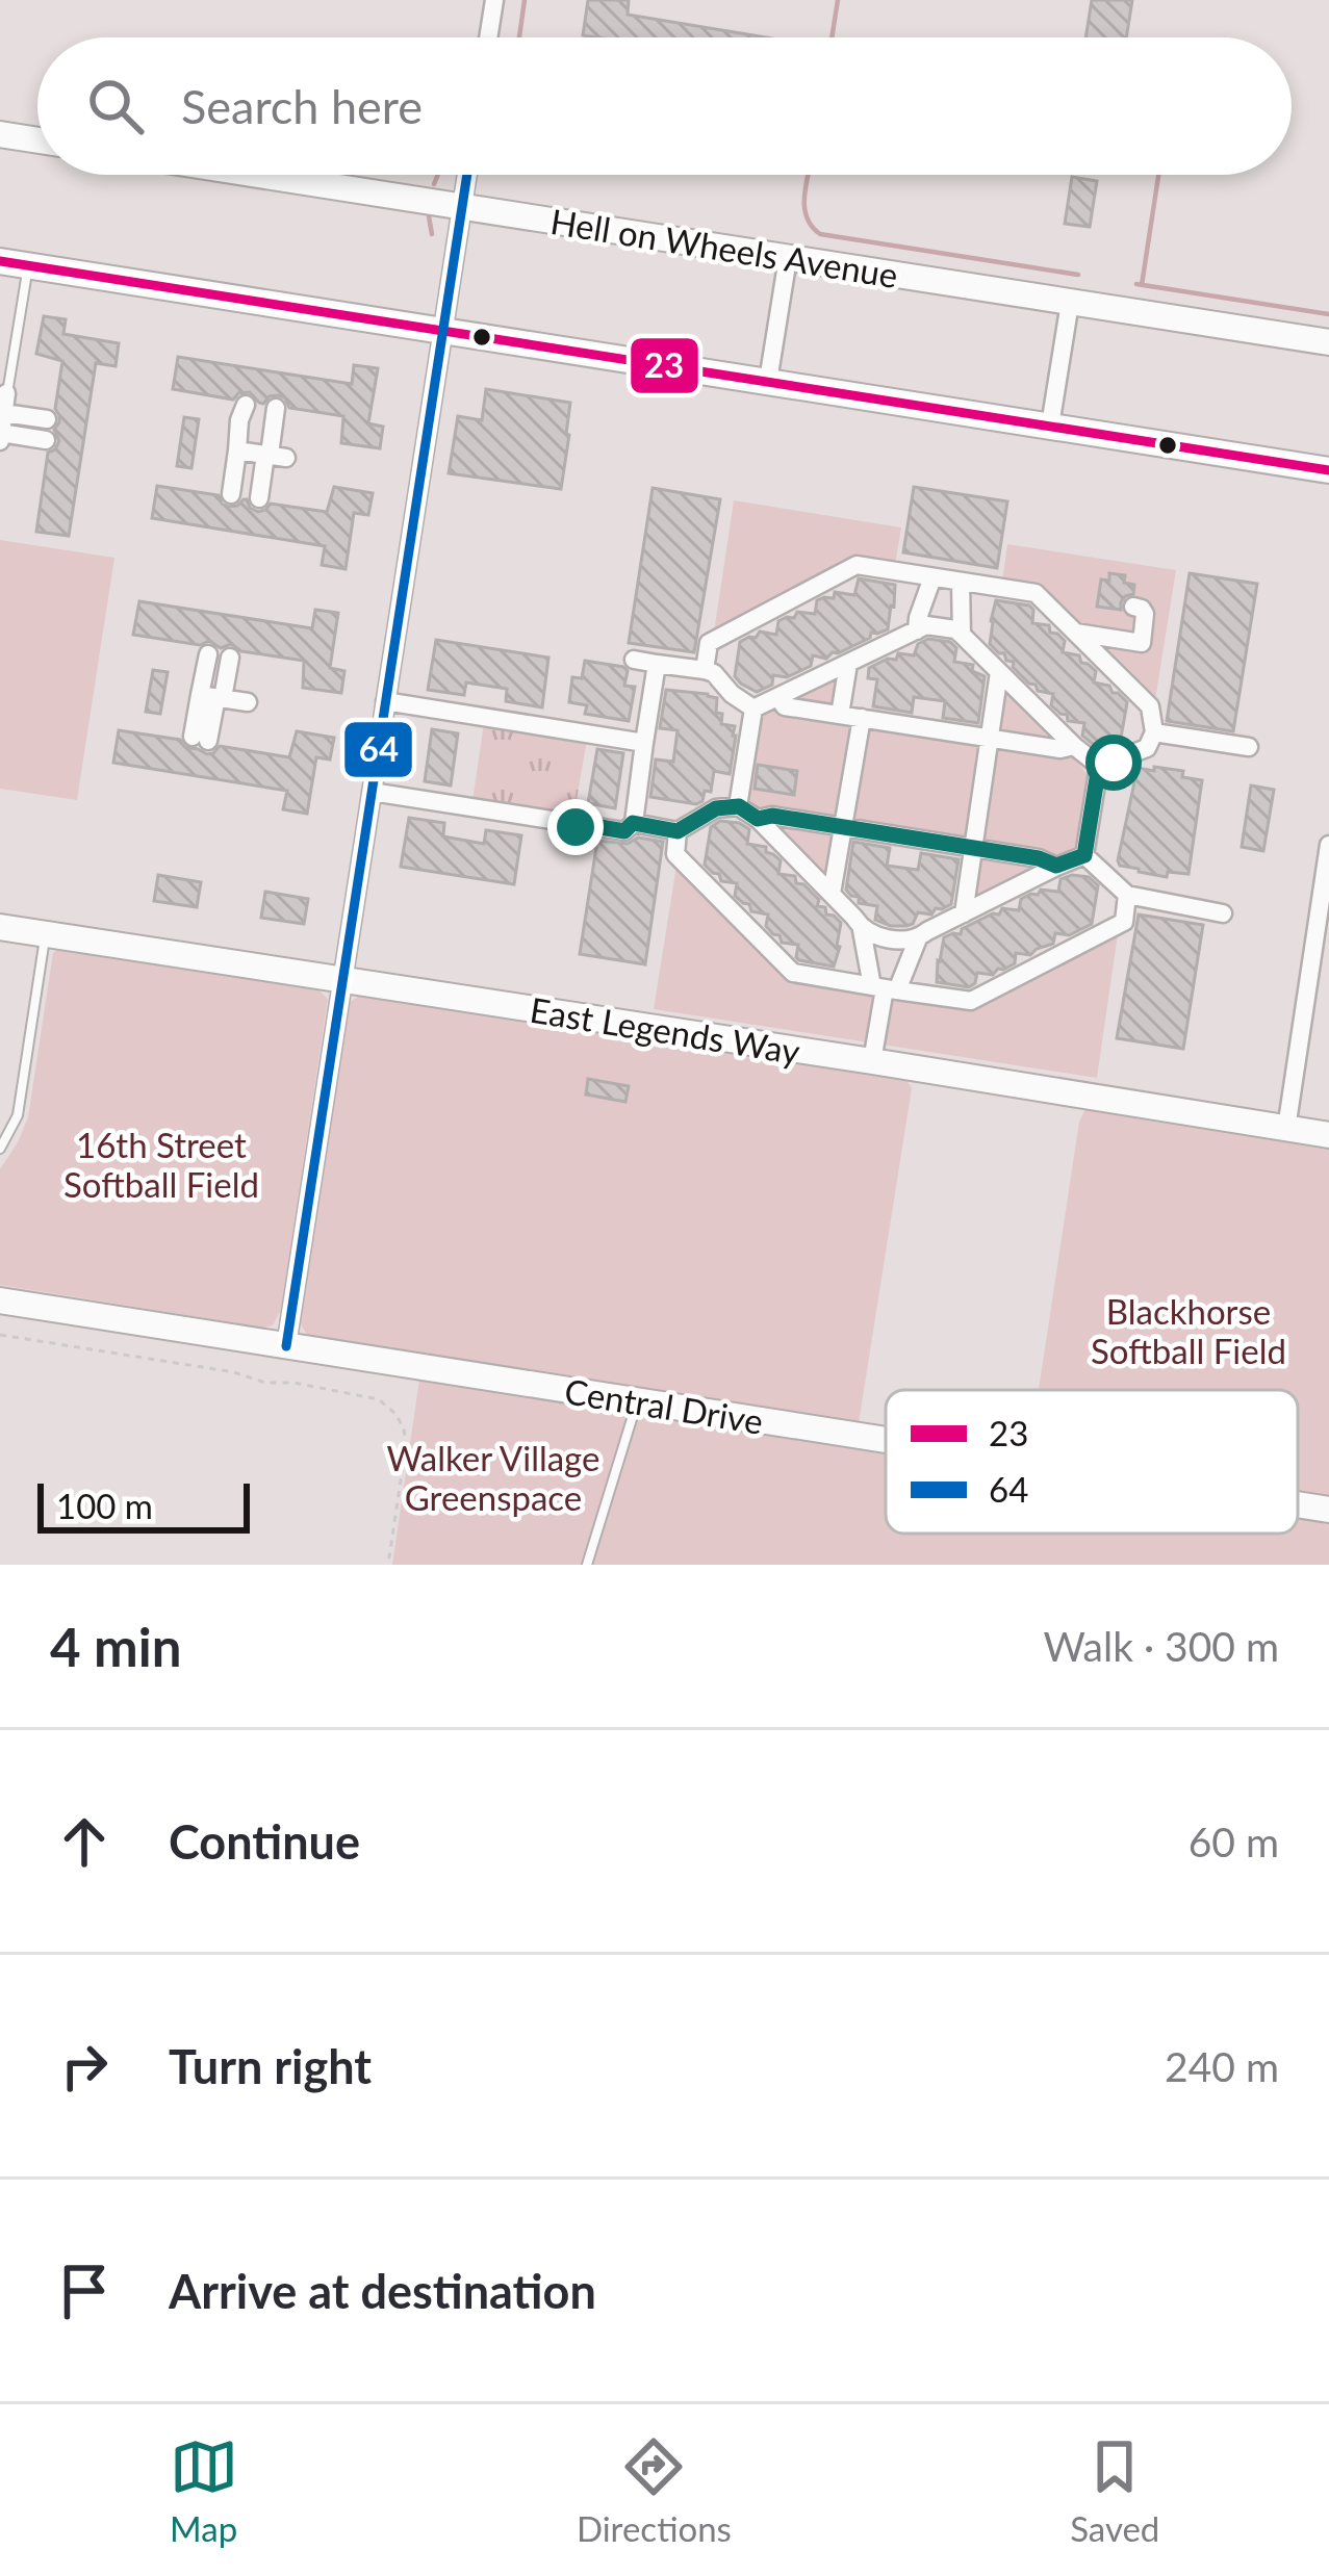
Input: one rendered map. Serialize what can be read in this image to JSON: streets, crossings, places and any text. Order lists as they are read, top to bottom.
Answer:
{
  "streets": {
    "street": ["Hell on Wheels Avenue", "East Legends Way", "Central Drive"]
  },
  "parks": ["16th Street Softball Field", "Blackhorse Softball Field", "Walker Village Greenspace"],
  "lines": ["transit line 64", "transit line 23"],
  "legend": ["23", "64"],
  "scale_bar": "100 m",
  "page": {
    "search": "Search here",
    "scale": "100 m",
    "heading": ["4 min", "Walk · 300 m"],
    "list": [
      ["Continue", "60 m"],
      ["Turn right", "240 m"],
      "Arrive at destination"
    ],
    "nav": ["Map", "Directions", "Saved"]
  }
}
